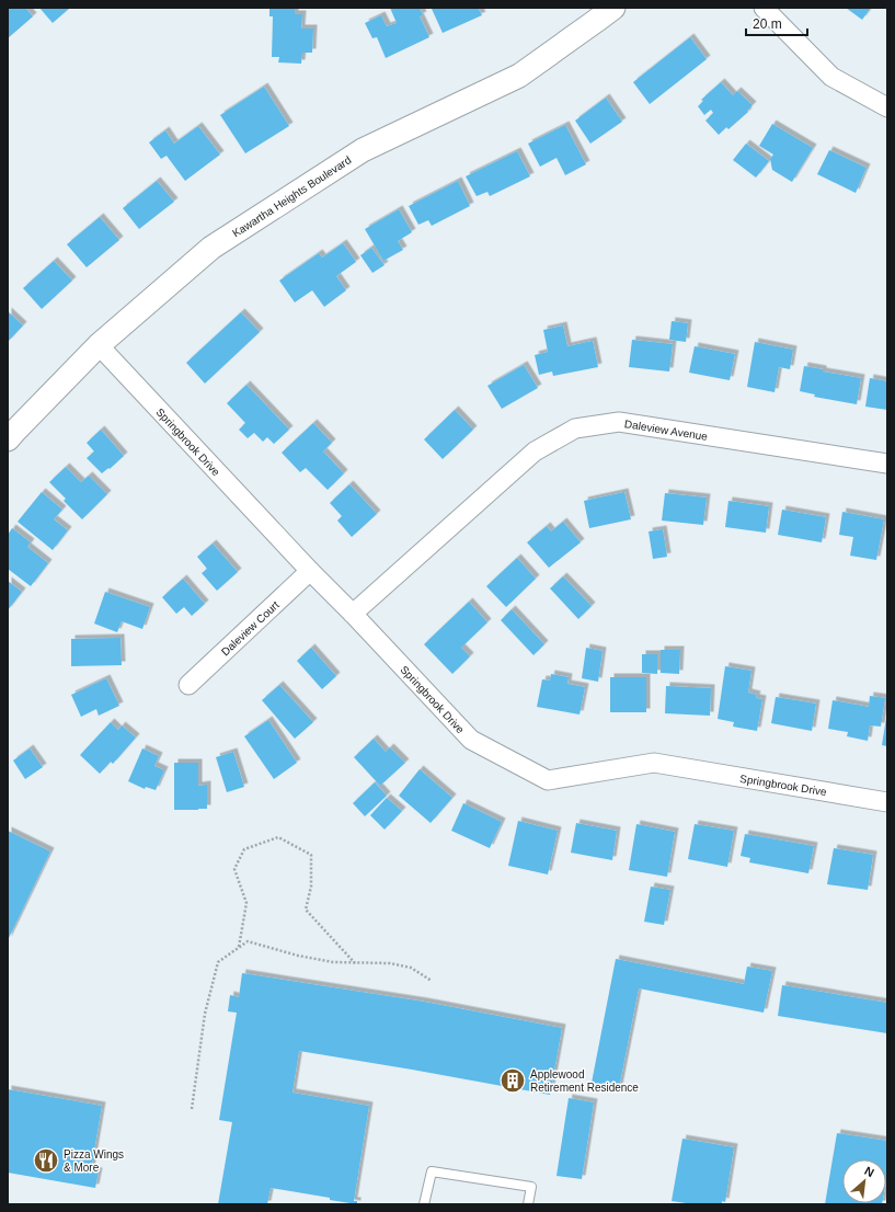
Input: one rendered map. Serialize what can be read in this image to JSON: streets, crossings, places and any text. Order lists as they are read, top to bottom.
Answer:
{
  "streets": {
    "street": [
      "Kawartha Heights Boulevard",
      "Daleview Avenue",
      "Springbrook Drive",
      "Daleview Court"
    ]
  },
  "crossings": [
    ["Kawartha Heights Boulevard", "Springbrook Drive"],
    ["Daleview Avenue", "Springbrook Drive"],
    ["Springbrook Drive", "Daleview Court"]
  ],
  "places": {
    "building": ["Applewood Retirement Residence"],
    "restaurant": ["Pizza Wings & More"]
  },
  "scale_bar": "20 m",
  "north": "top right"
}
